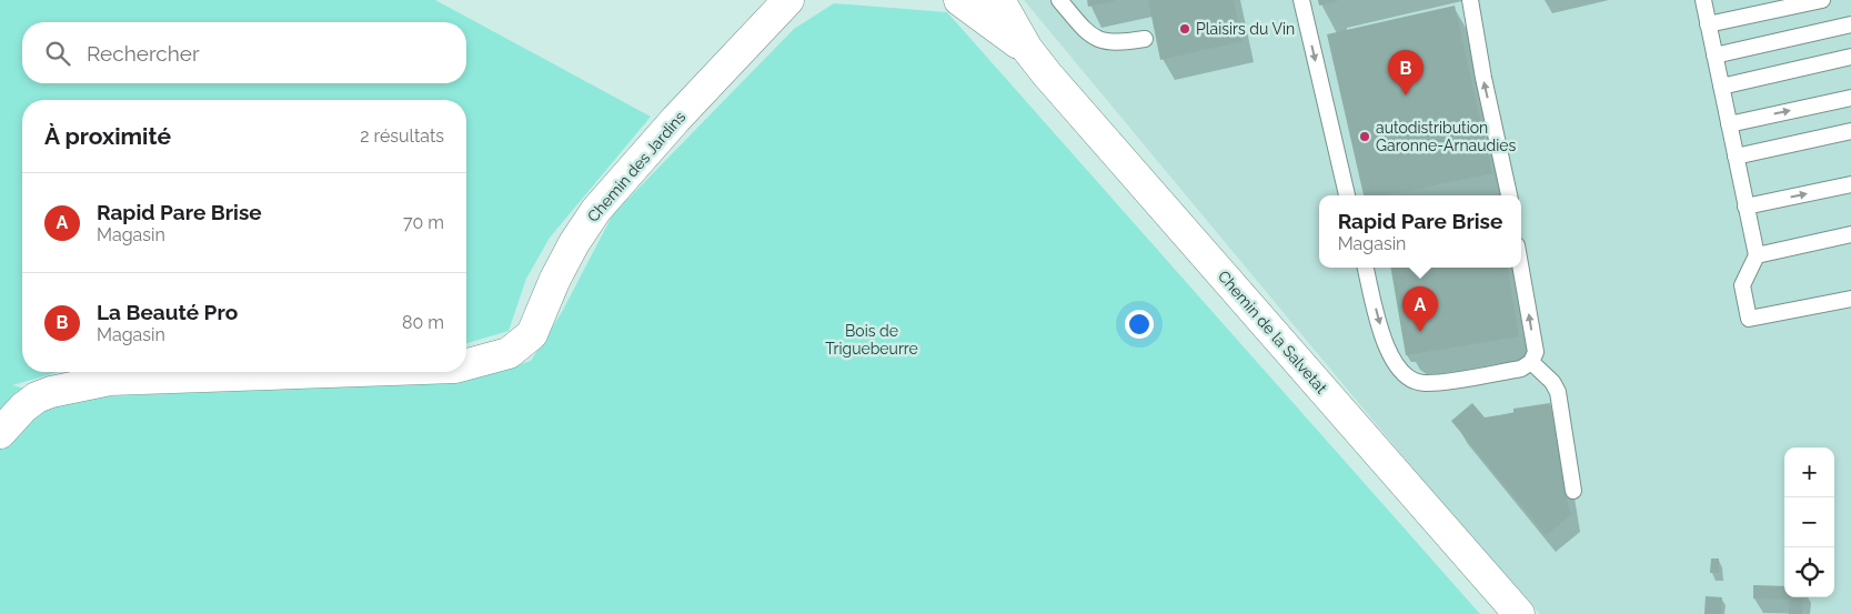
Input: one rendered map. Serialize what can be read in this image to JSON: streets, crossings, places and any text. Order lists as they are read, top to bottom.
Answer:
{
  "streets": {
    "street": ["Chemin des Jardins", "Chemin de la Salvetat"]
  },
  "parks": ["Bois de Triguebeurre"],
  "places": ["Plaisirs du Vin", "autodistribution Garonne-Arnaudies"],
  "page": {
    "search": "Rechercher",
    "pins": ["B", "A"],
    "heading": ["À proximité", "2 résultats"],
    "list": [
      {
        "mark": "A",
        "name": "Rapid Pare Brise",
        "note": "Magasin",
        "value": "70 m"
      },
      {
        "mark": "B",
        "name": "La Beauté Pro",
        "note": "Magasin",
        "value": "80 m"
      }
    ],
    "popup": ["Rapid Pare Brise", "Magasin"],
    "map_buttons": ["+", "−"]
  }
}
